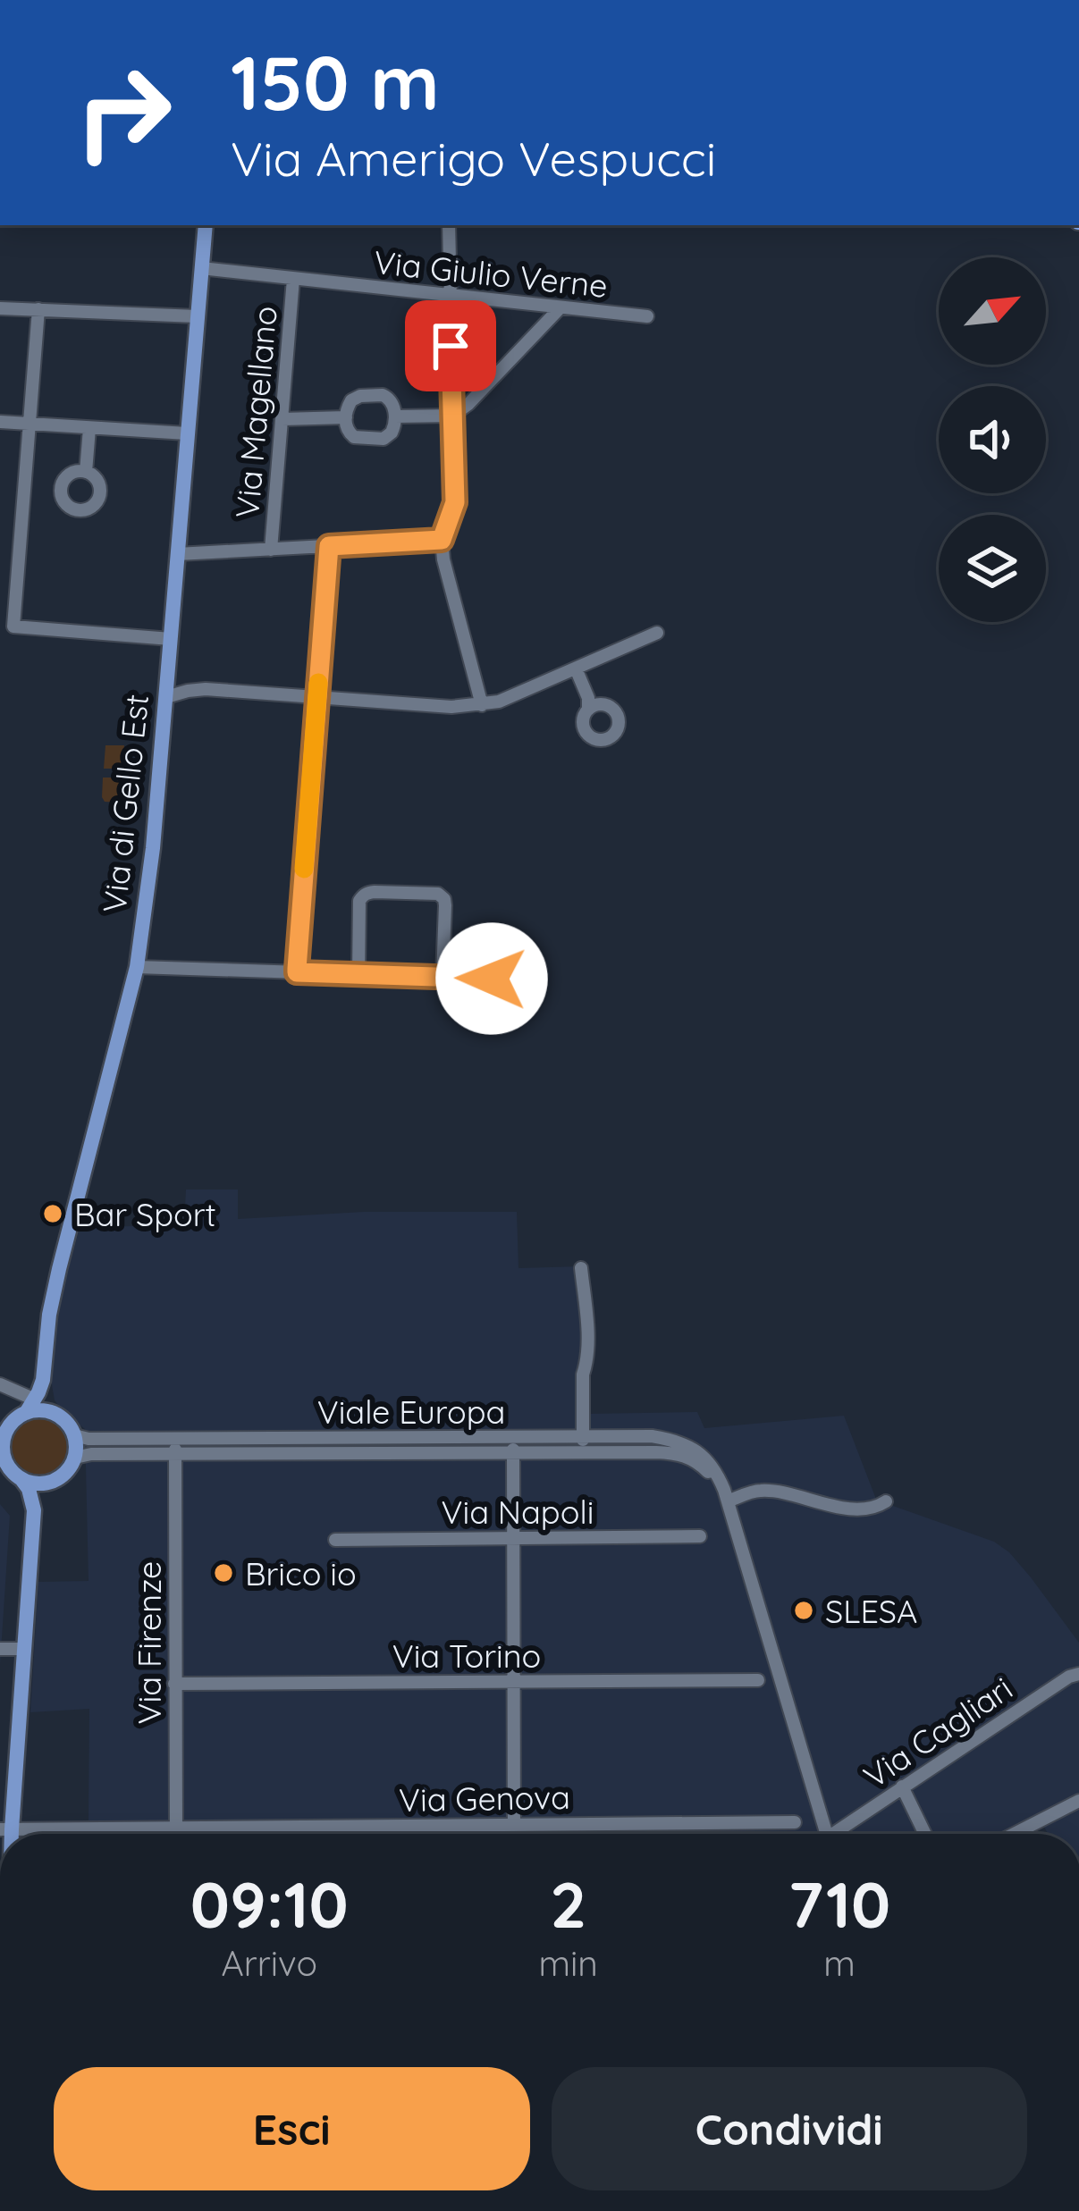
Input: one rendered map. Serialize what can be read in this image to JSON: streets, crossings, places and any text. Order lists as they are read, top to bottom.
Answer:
{
  "streets": {
    "main road": ["Via di Gello Est"],
    "street": [
      "Via Giulio Verne",
      "Via Magellano",
      "Viale Europa",
      "Via Napoli",
      "Via Firenze",
      "Via Torino",
      "Via Cagliari",
      "Via Genova"
    ]
  },
  "crossings": [
    ["Via Giulio Verne", "Via Magellano"],
    ["Via Giulio Verne", "Via di Gello Est"],
    ["Via di Gello Est", "Viale Europa"],
    ["Viale Europa", "Via Firenze"],
    ["Via Firenze", "Via Torino"],
    ["Via Firenze", "Via Genova"]
  ],
  "places": ["Bar Sport", "Brico io", "SLESA"],
  "north": "top right",
  "page": {
    "turn": ["150 m", "Via Amerigo Vespucci"],
    "eta": [
      "09:10",
      "Arrivo",
      "2",
      "min",
      "710",
      "m"
    ],
    "buttons": ["Esci", "Condividi"]
  }
}
